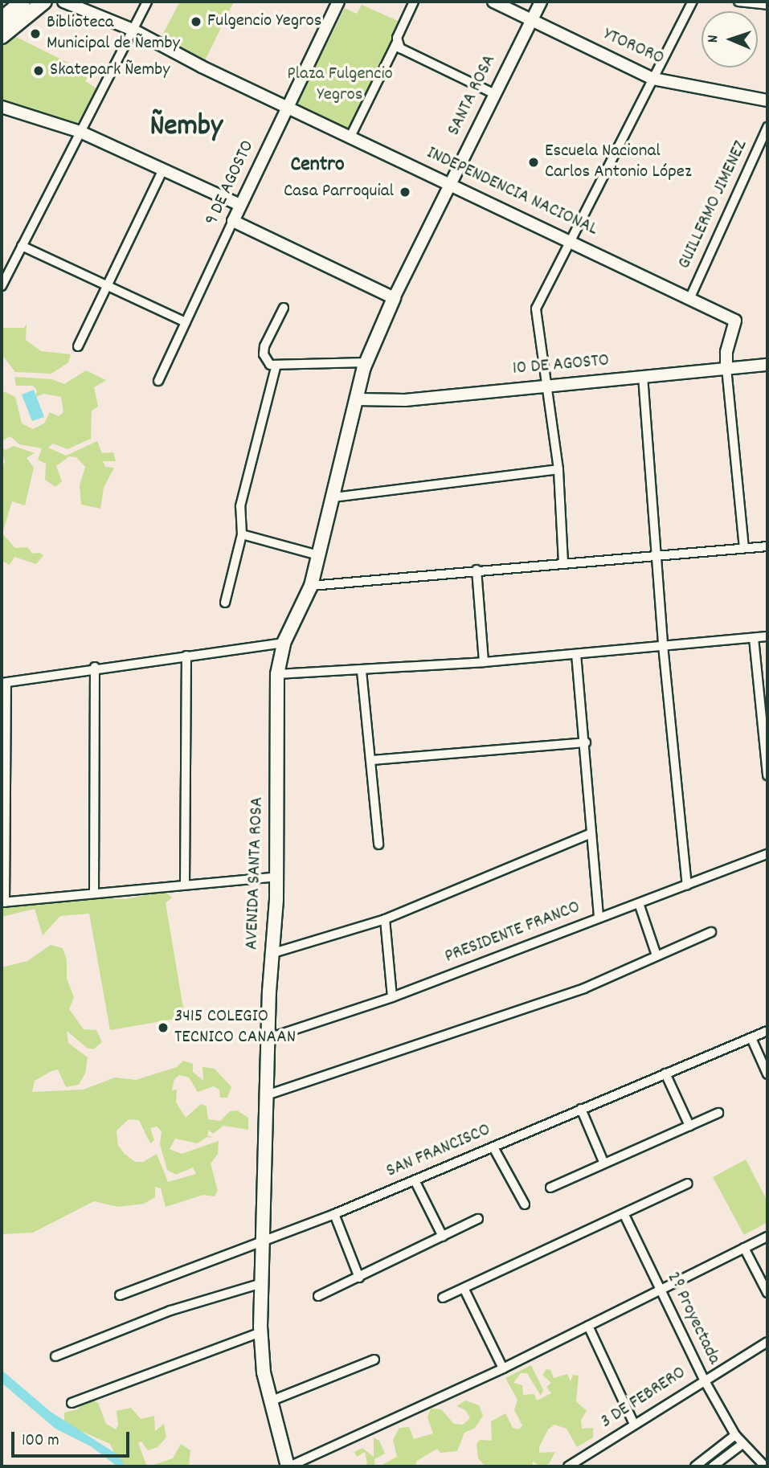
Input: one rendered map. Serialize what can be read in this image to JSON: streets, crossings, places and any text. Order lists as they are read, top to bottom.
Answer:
{
  "streets": {
    "main road": ["AVENIDA SANTA ROSA"],
    "street": [
      "YTORORO",
      "SANTA ROSA",
      "9 DE AGOSTO",
      "INDEPENDENCIA NACIONAL",
      "GUILLERMO JIMENEZ",
      "10 DE AGOSTO",
      "PRESIDENTE FRANCO",
      "SAN FRANCISCO",
      "2º Proyectada",
      "3 DE FEBRERO"
    ]
  },
  "crossings": [
    ["YTORORO", "SANTA ROSA"],
    ["SANTA ROSA", "INDEPENDENCIA NACIONAL"],
    ["SANTA ROSA", "AVENIDA SANTA ROSA"],
    ["9 DE AGOSTO", "INDEPENDENCIA NACIONAL"],
    ["INDEPENDENCIA NACIONAL", "GUILLERMO JIMENEZ"],
    ["INDEPENDENCIA NACIONAL", "10 DE AGOSTO"],
    ["10 DE AGOSTO", "AVENIDA SANTA ROSA"],
    ["AVENIDA SANTA ROSA", "PRESIDENTE FRANCO"],
    ["AVENIDA SANTA ROSA", "SAN FRANCISCO"],
    ["2º Proyectada", "3 DE FEBRERO"]
  ],
  "districts": ["Ñemby", "Centro"],
  "parks": ["Plaza Fulgencio Yegros"],
  "places": [
    "Fulgencio Yegros",
    "Biblioteca Municipal de Ñemby",
    "Skatepark Ñemby",
    "Escuela Nacional Carlos Antonio López",
    "Casa Parroquial",
    "3415 COLEGIO TECNICO CANAAN"
  ],
  "scale_bar": "100 m",
  "north": "left"
}
